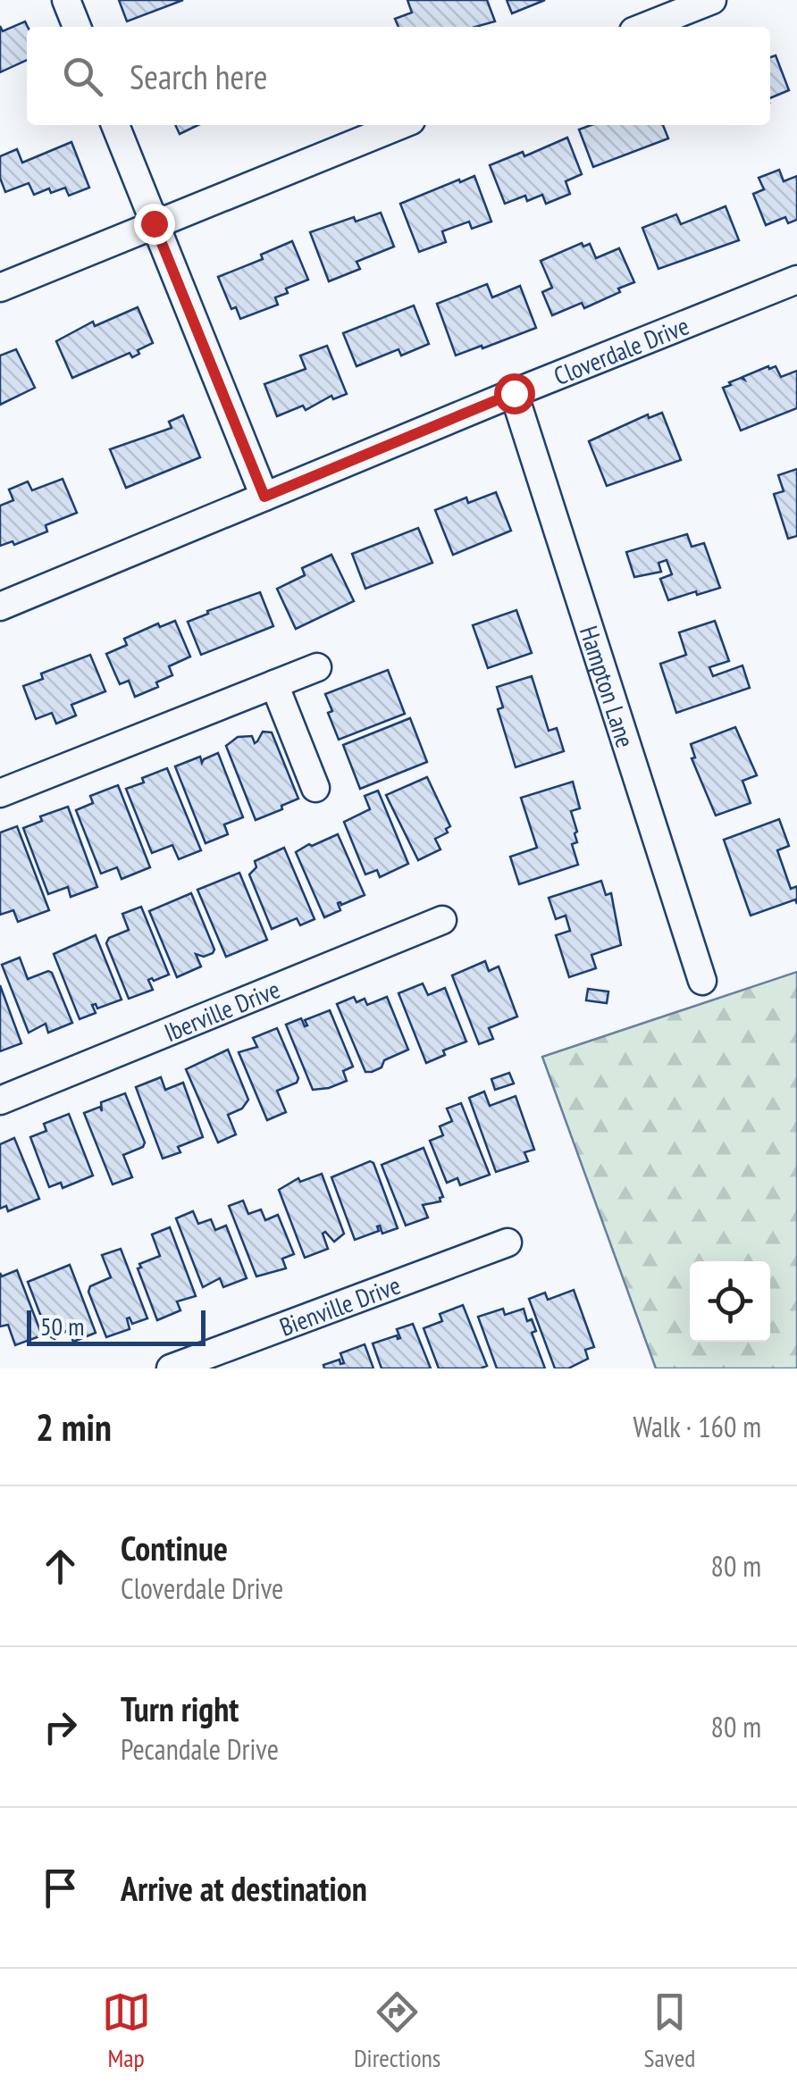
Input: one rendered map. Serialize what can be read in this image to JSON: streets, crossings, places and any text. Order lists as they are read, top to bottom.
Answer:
{
  "streets": {
    "street": [
      "Cloverdale Drive",
      "Hampton Lane",
      "Iberville Drive",
      "Bienville Drive"
    ]
  },
  "crossings": [
    ["Cloverdale Drive", "Hampton Lane"]
  ],
  "scale_bar": "50 m",
  "page": {
    "search": "Search here",
    "scale": "50 m",
    "heading": ["2 min", "Walk · 160 m"],
    "list": [
      ["Continue", "Cloverdale Drive", "80 m"],
      ["Turn right", "Pecandale Drive", "80 m"],
      "Arrive at destination"
    ],
    "nav": ["Map", "Directions", "Saved"]
  }
}
